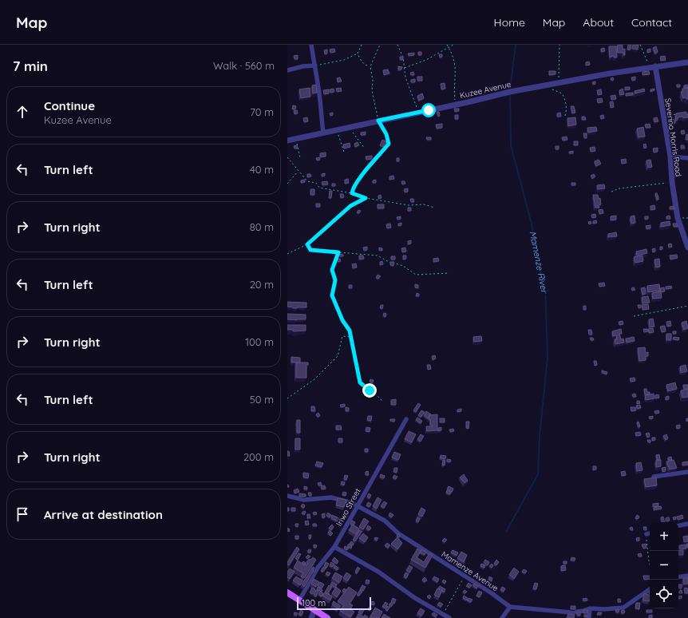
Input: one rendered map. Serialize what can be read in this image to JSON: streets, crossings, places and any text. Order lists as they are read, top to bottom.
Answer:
{
  "streets": {
    "street": [
      "Kuzee Avenue",
      "Severino Morris Road",
      "Iriwo Street",
      "Mamenze Avenue"
    ]
  },
  "crossings": [
    ["Kuzee Avenue", "Severino Morris Road"],
    ["Iriwo Street", "Mamenze Avenue"]
  ],
  "water": ["Mamenze River"],
  "scale_bar": "100 m",
  "page": {
    "header": "Map",
    "nav": [
      "Home",
      "Map",
      "About",
      "Contact"
    ],
    "heading": ["7 min", "Walk · 560 m"],
    "list": [
      ["Continue", "Kuzee Avenue", "70 m"],
      ["Turn left", "40 m"],
      ["Turn right", "80 m"],
      ["Turn left", "20 m"],
      ["Turn right", "100 m"],
      ["Turn left", "50 m"],
      ["Turn right", "200 m"],
      "Arrive at destination"
    ],
    "map_buttons": ["+", "−"],
    "scale": "100 m"
  }
}
